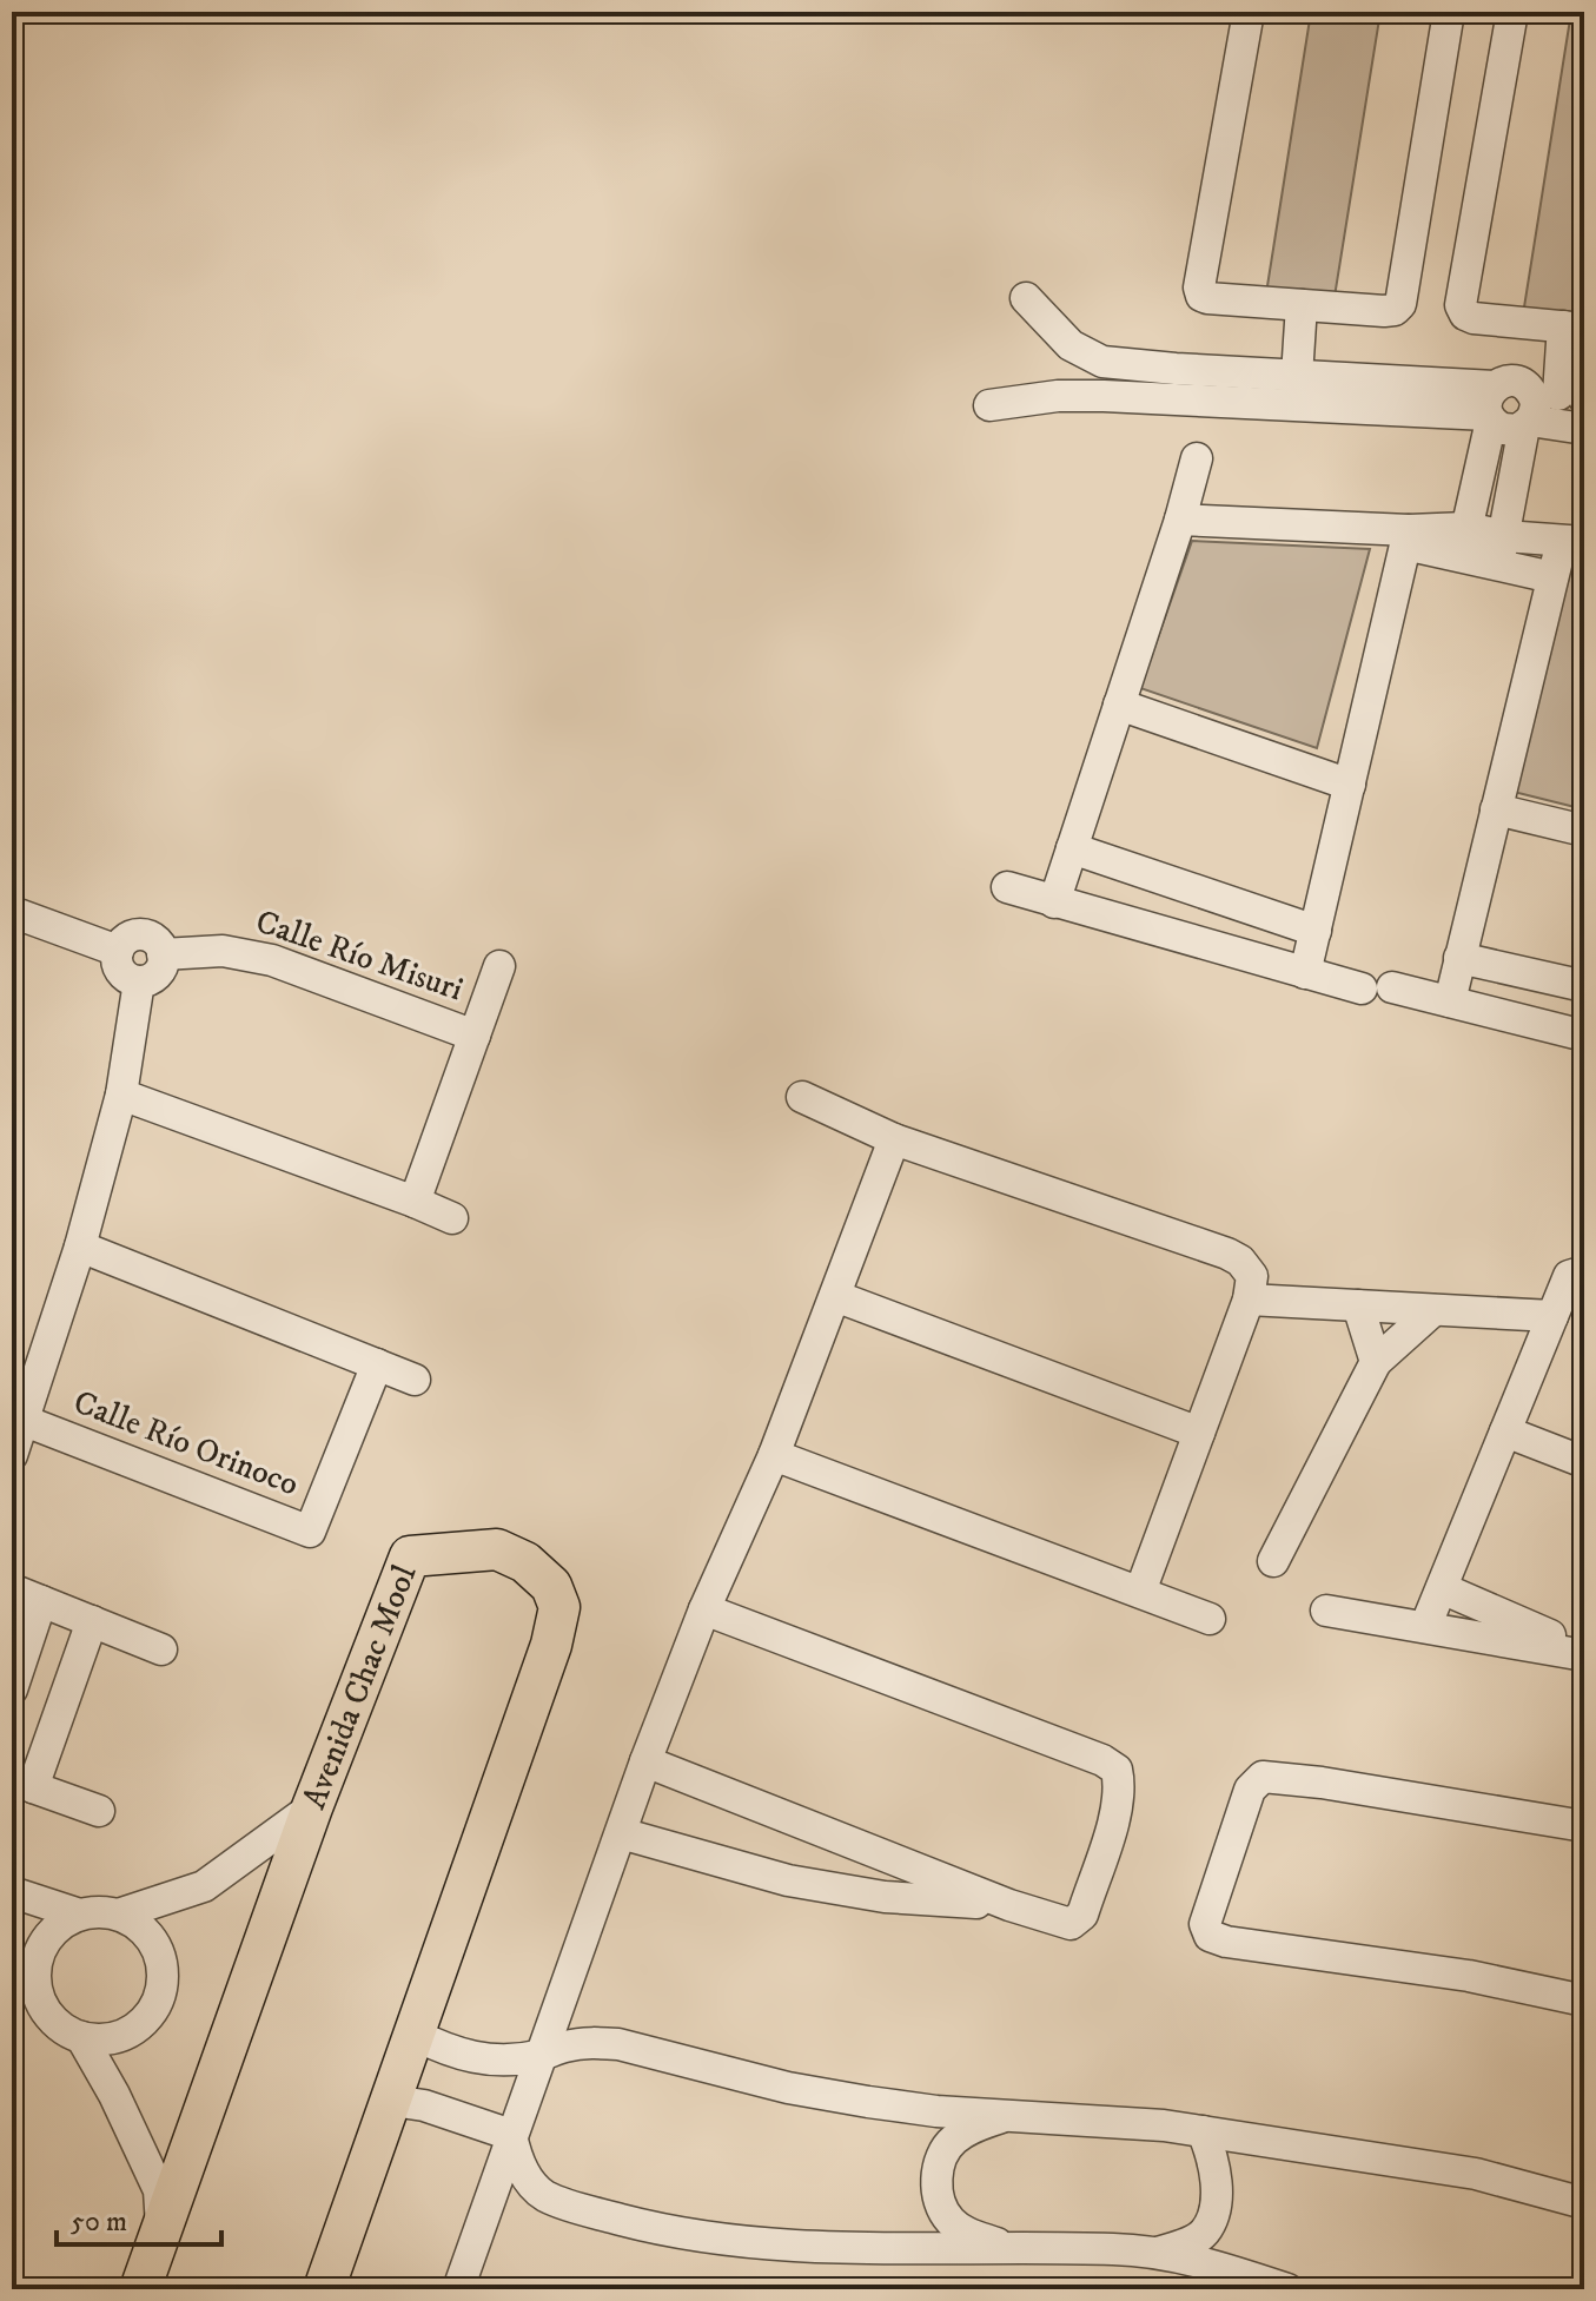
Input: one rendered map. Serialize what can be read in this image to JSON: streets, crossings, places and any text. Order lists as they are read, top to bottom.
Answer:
{
  "streets": {
    "main road": ["Avenida Chac Mool"],
    "street": ["Calle Río Misuri", "Calle Río Orinoco"]
  },
  "scale_bar": "50 m"
}
